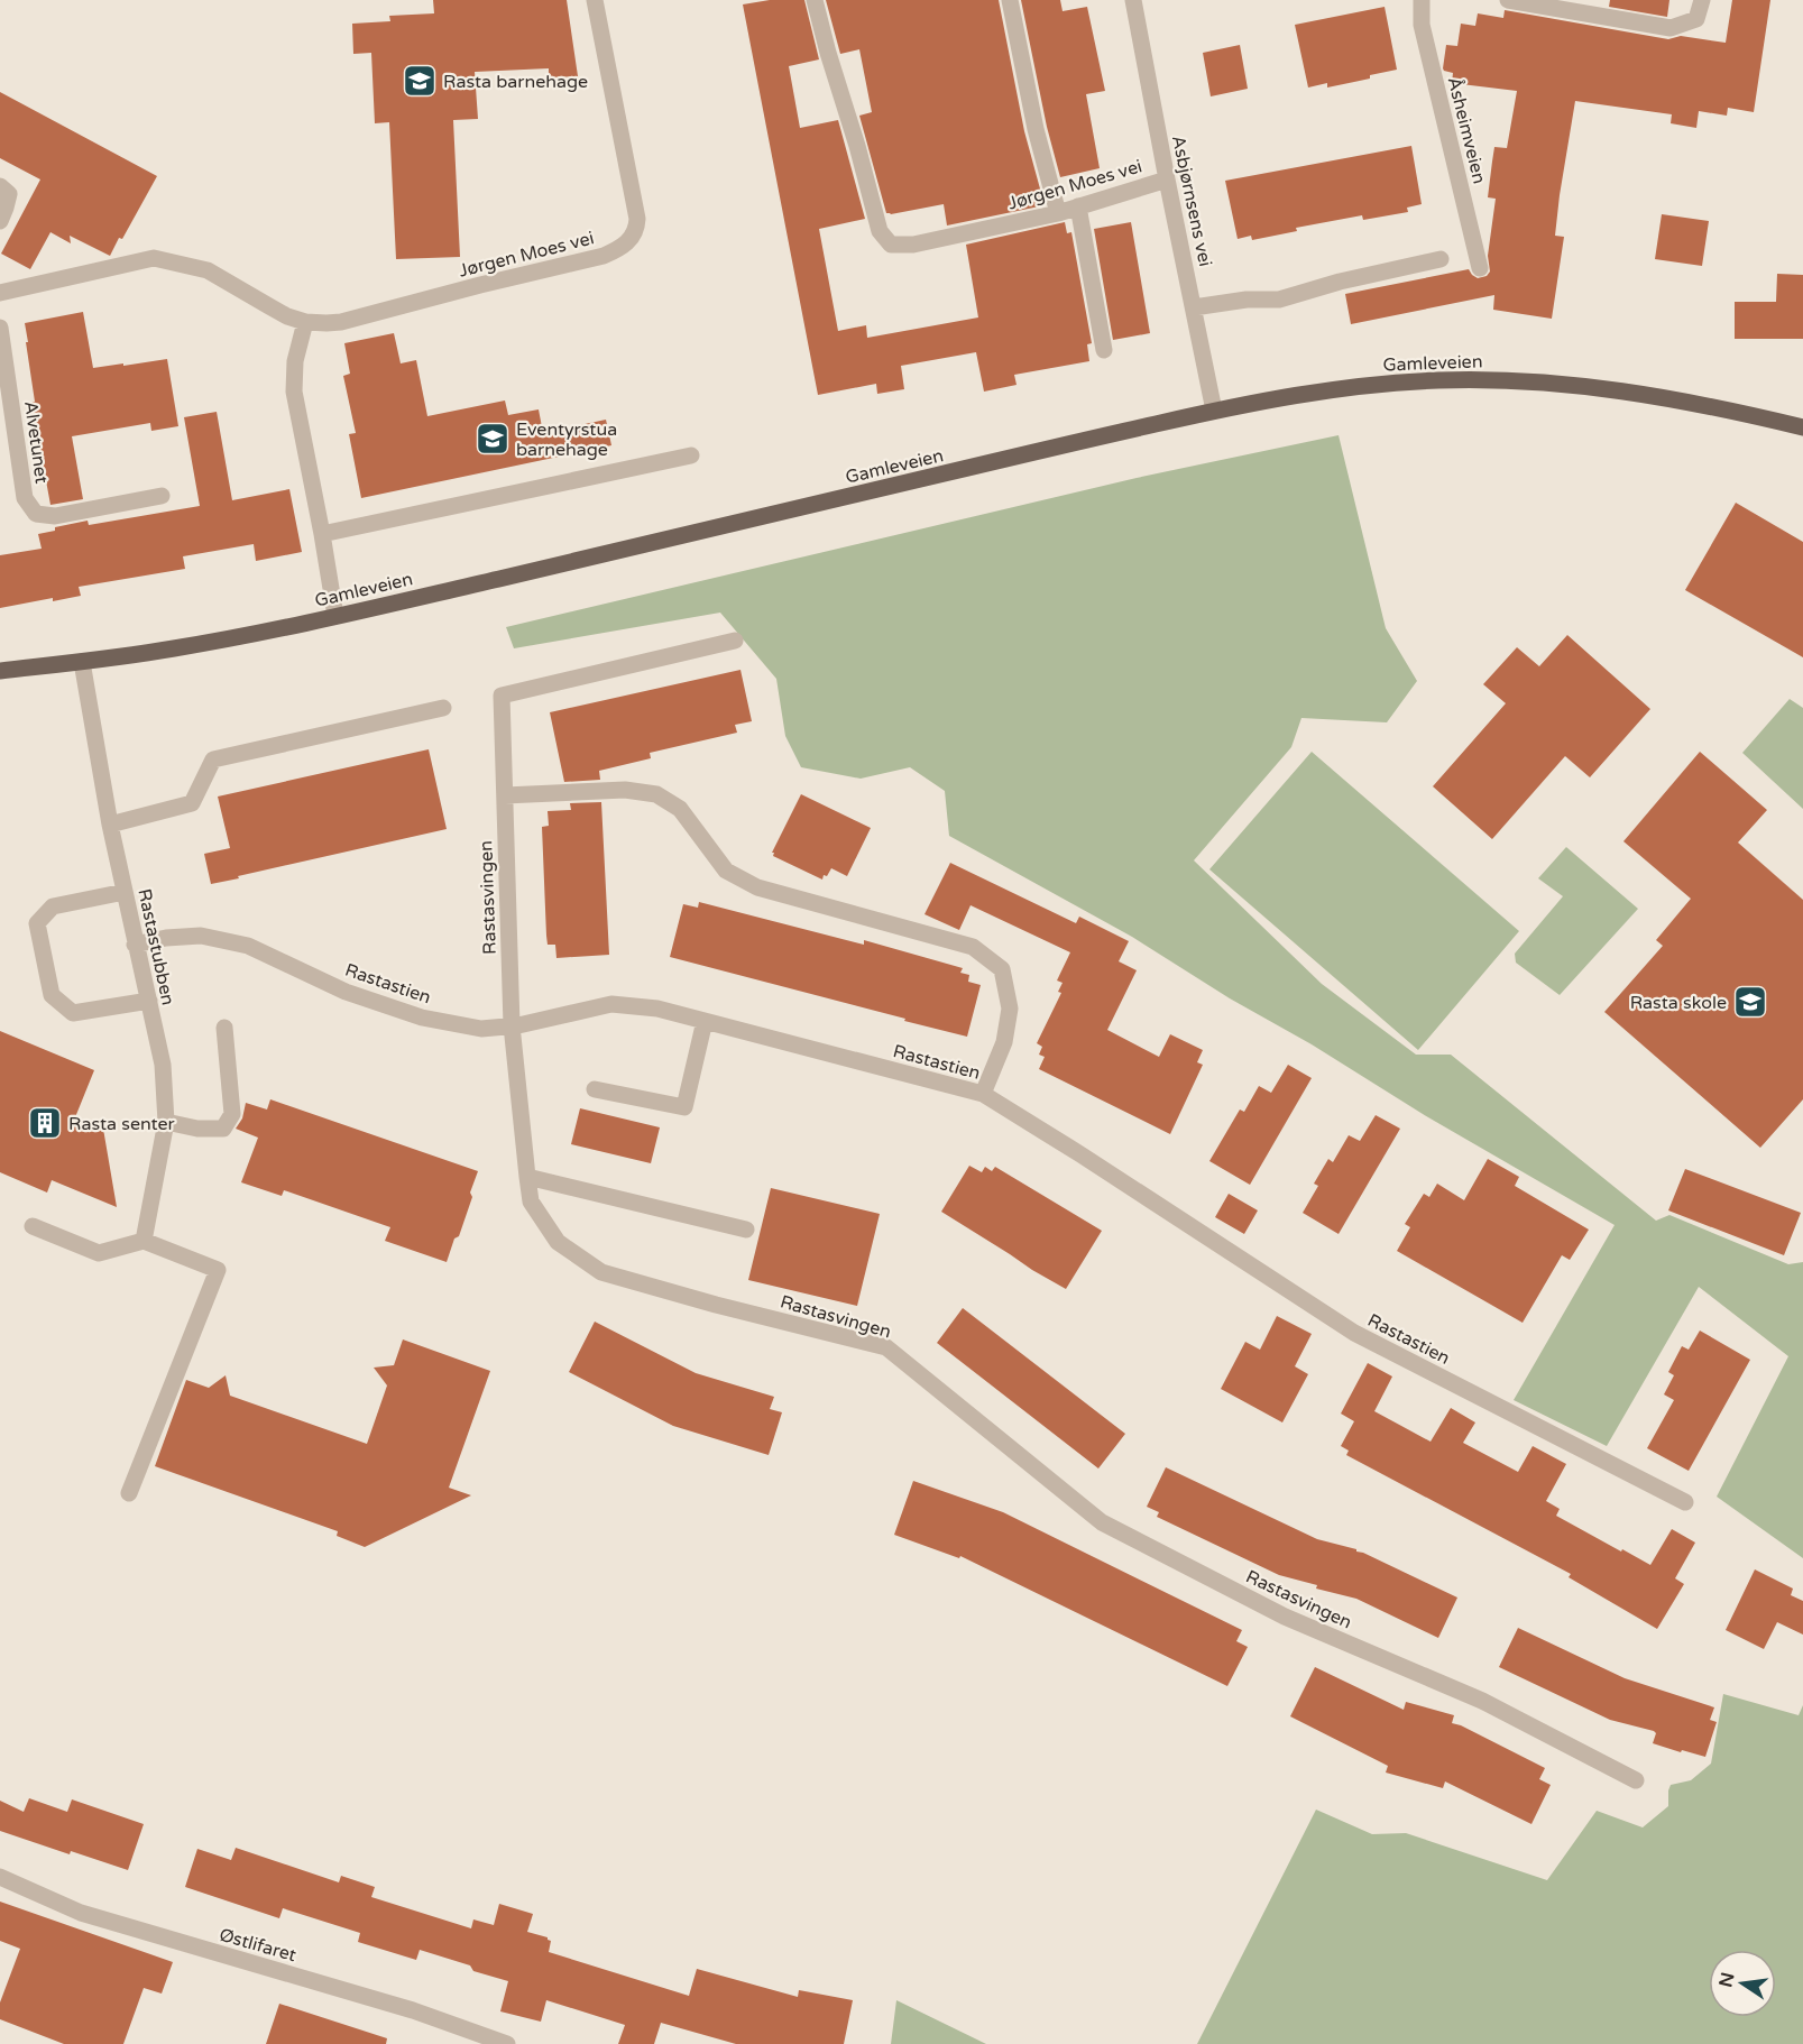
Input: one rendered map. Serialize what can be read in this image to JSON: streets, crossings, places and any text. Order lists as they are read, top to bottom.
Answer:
{
  "streets": {
    "main road": ["Gamleveien"],
    "street": [
      "Åsheimveien",
      "Jørgen Moes vei",
      "Asbjørnsens vei",
      "Alvetunet",
      "Rastasvingen",
      "Rastastubben",
      "Rastastien",
      "Østlifaret"
    ]
  },
  "crossings": [
    ["Jørgen Moes vei", "Asbjørnsens vei"],
    ["Asbjørnsens vei", "Gamleveien"],
    ["Gamleveien", "Rastastubben"],
    ["Rastasvingen", "Rastastien"],
    ["Rastastubben", "Rastastien"]
  ],
  "places": {
    "school or university": ["Rasta barnehage", "Eventyrstua barnehage", "Rasta skole"],
    "building": ["Rasta senter"]
  },
  "north": "left"
}
